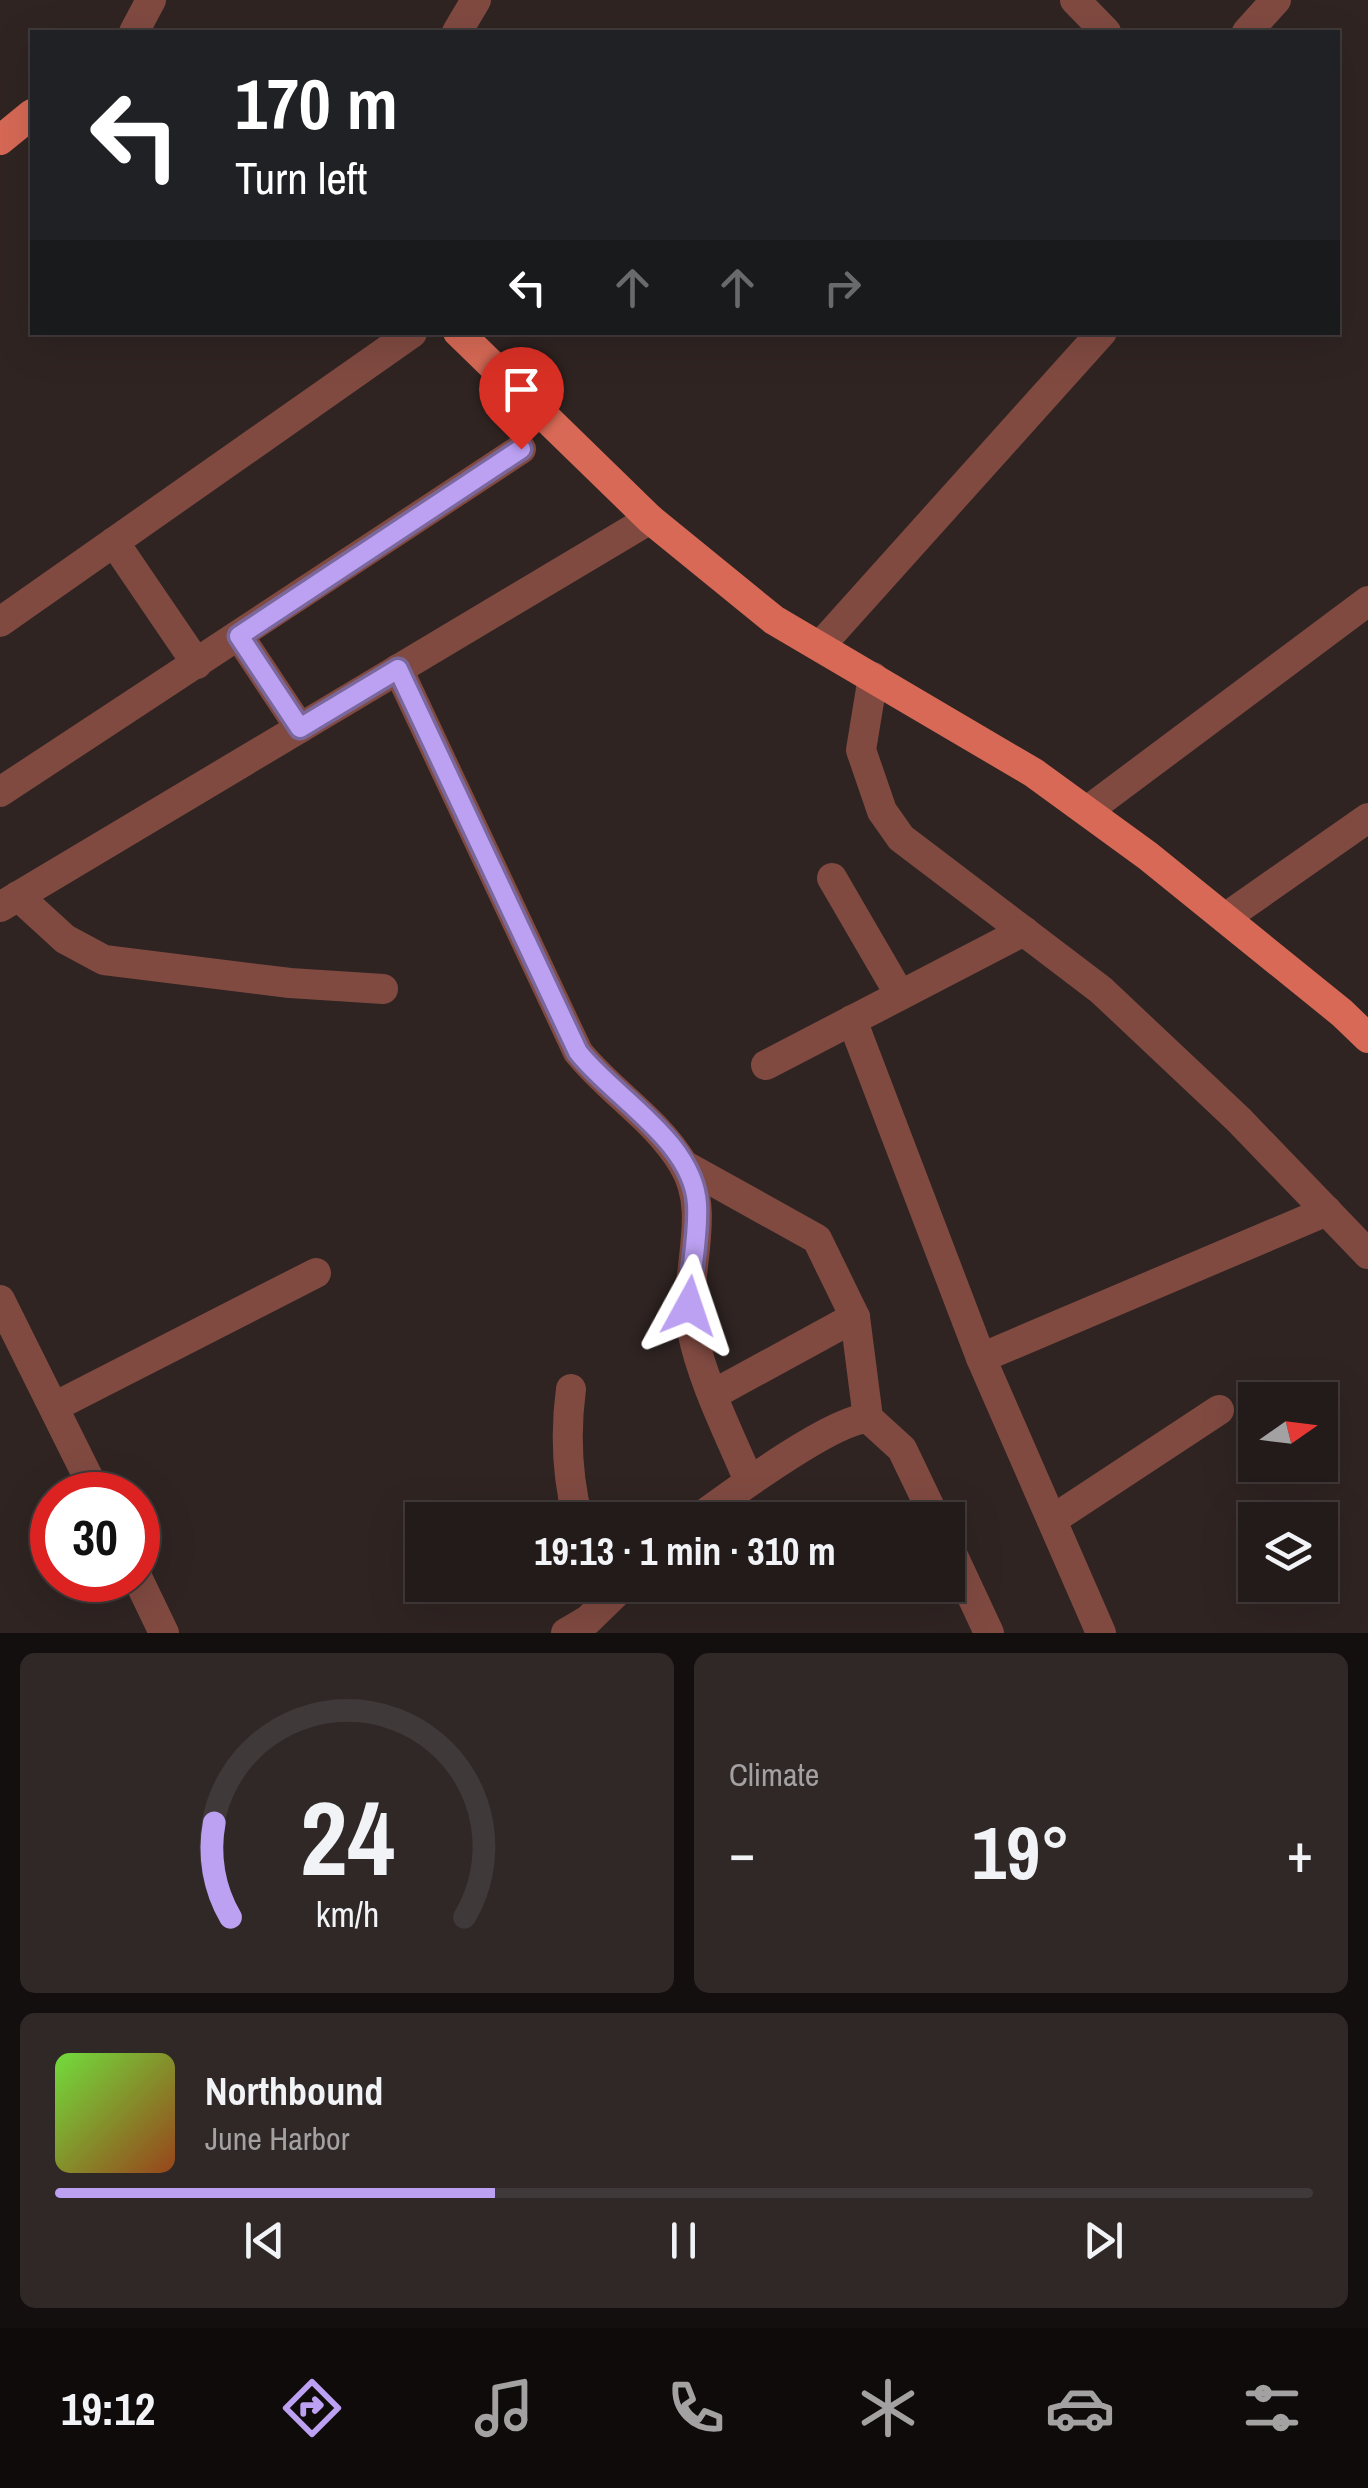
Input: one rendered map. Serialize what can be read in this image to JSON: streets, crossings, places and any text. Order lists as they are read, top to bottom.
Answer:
{
  "north": "right",
  "page": {
    "turn": ["170 m", "Turn left"],
    "limit": "30",
    "trip": "19:13 · 1 min · 310 m",
    "tile": "Climate",
    "heat": ["−", "19°", "+"],
    "song": ["Northbound", "June Harbor"],
    "tabs": "19:12",
    "gauge": ["24", "km/h"]
  }
}
